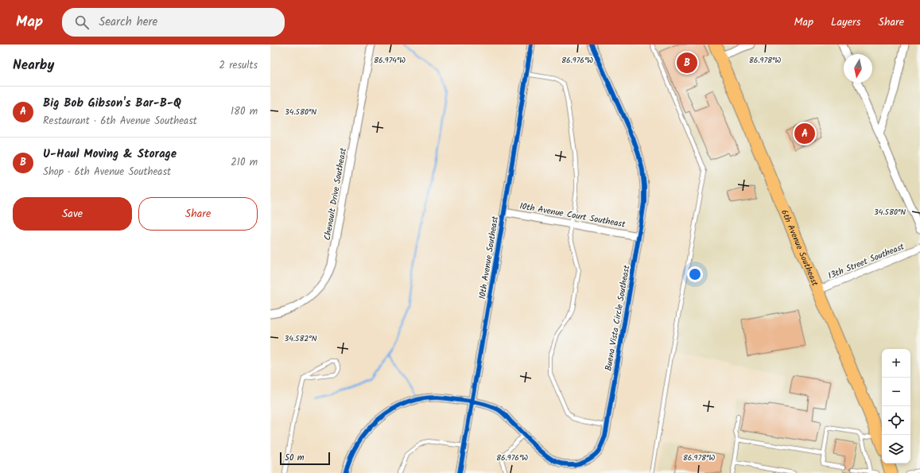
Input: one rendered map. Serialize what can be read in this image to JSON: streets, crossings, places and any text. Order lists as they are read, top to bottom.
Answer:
{
  "streets": {
    "main road": ["6th Avenue Southeast"],
    "street": [
      "Chenault Drive Southeast",
      "10th Avenue Court Southeast",
      "10th Avenue Southeast",
      "13th Street Southeast",
      "Buena Vista Circle Southeast"
    ]
  },
  "crossings": [
    ["10th Avenue Court Southeast", "10th Avenue Southeast"],
    ["10th Avenue Court Southeast", "Buena Vista Circle Southeast"],
    ["6th Avenue Southeast", "13th Street Southeast"],
    ["10th Avenue Southeast", "Buena Vista Circle Southeast"]
  ],
  "scale_bar": "50 m",
  "north": "bottom",
  "page": {
    "header": "Map",
    "search": "Search here",
    "nav": ["Map", "Layers", "Share"],
    "heading": ["Nearby", "2 results"],
    "pins": ["B", "A"],
    "list": [
      {
        "mark": "A",
        "name": "Big Bob Gibson's Bar-B-Q",
        "note": "Restaurant · 6th Avenue Southeast",
        "value": "180 m"
      },
      {
        "mark": "B",
        "name": "U-Haul Moving & Storage",
        "note": "Shop · 6th Avenue Southeast",
        "value": "210 m"
      }
    ],
    "buttons": ["Save", "Share"],
    "map_buttons": ["+", "−"],
    "scale": "50 m"
  },
  "coordinates": [
    "86.974°W",
    "86.976°W",
    "86.978°W",
    "34.580°N",
    "34.582°N"
  ]
}
